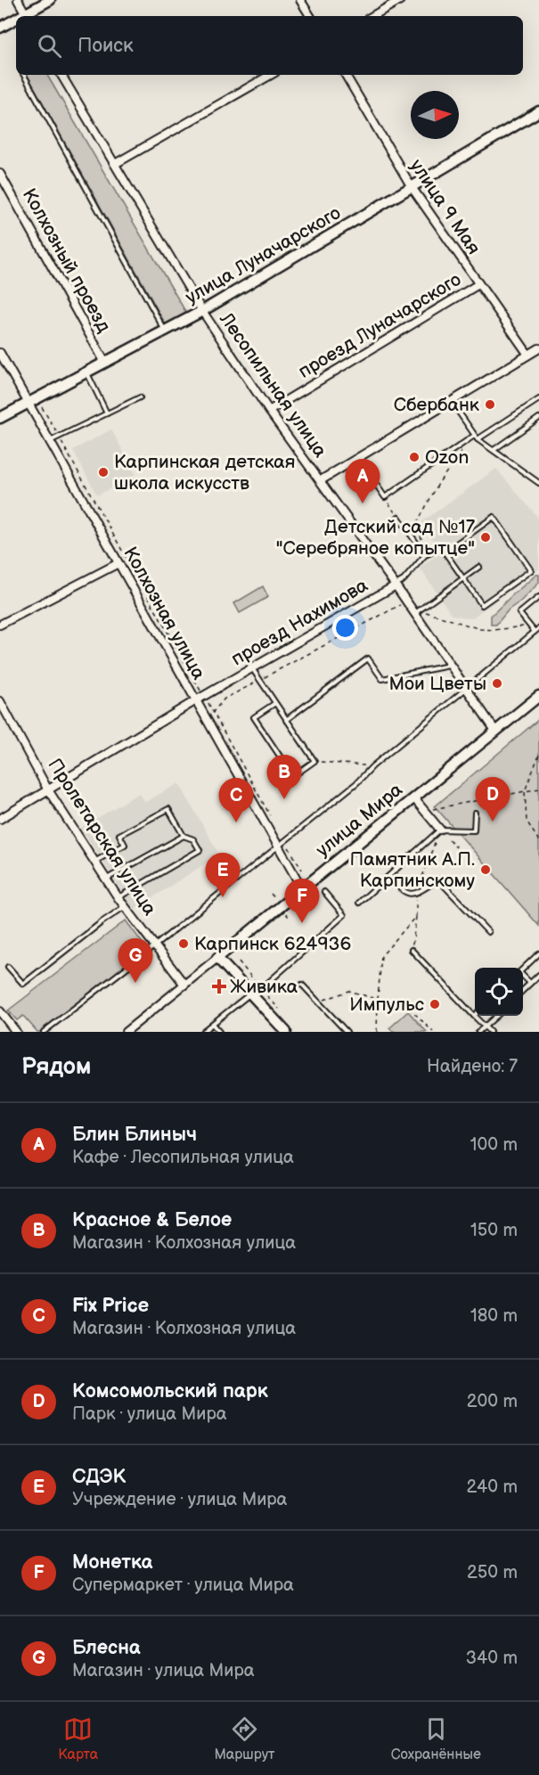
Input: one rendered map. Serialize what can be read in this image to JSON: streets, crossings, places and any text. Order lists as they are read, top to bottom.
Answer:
{
  "streets": {
    "street": [
      "улица 9 Мая",
      "улица Луначарского",
      "Колхозный проезд",
      "проезд Луначарского",
      "Лесопильная улица",
      "Колхозная улица",
      "проезд Нахимова",
      "улица Мира",
      "Пролетарская улица"
    ]
  },
  "crossings": [
    ["улица 9 Мая", "улица Луначарского"],
    ["улица 9 Мая", "проезд Луначарского"],
    ["улица Луначарского", "Колхозный проезд"],
    ["улица Луначарского", "Лесопильная улица"],
    ["улица Луначарского", "Колхозная улица"],
    ["проезд Луначарского", "Лесопильная улица"],
    ["Лесопильная улица", "проезд Нахимова"],
    ["Лесопильная улица", "улица Мира"],
    ["Колхозная улица", "проезд Нахимова"],
    ["Колхозная улица", "улица Мира"],
    ["проезд Нахимова", "Пролетарская улица"],
    ["улица Мира", "Пролетарская улица"]
  ],
  "places": {
    "other": [
      "Сбербанк",
      "Ozon",
      "Карпинская детская школа искусств",
      "Детский сад №17 \"Серебряное копытце\"",
      "Мои Цветы",
      "Памятник А.П. Карпинскому",
      "Карпинск 624936",
      "Импульс"
    ],
    "health": ["Живика"]
  },
  "north": "right",
  "page": {
    "search": "Поиск",
    "pins": [
      "A",
      "B",
      "D",
      "C",
      "E",
      "F",
      "G"
    ],
    "heading": ["Рядом", "Найдено: 7"],
    "list": [
      {
        "mark": "A",
        "name": "Блин Блиныч",
        "note": "Кафе · Лесопильная улица",
        "value": "100 m"
      },
      {
        "mark": "B",
        "name": "Красное & Белое",
        "note": "Магазин · Колхозная улица",
        "value": "150 m"
      },
      {
        "mark": "C",
        "name": "Fix Price",
        "note": "Магазин · Колхозная улица",
        "value": "180 m"
      },
      {
        "mark": "D",
        "name": "Комсомольский парк",
        "note": "Парк · улица Мира",
        "value": "200 m"
      },
      {
        "mark": "E",
        "name": "СДЭК",
        "note": "Учреждение · улица Мира",
        "value": "240 m"
      },
      {
        "mark": "F",
        "name": "Монетка",
        "note": "Супермаркет · улица Мира",
        "value": "250 m"
      },
      {
        "mark": "G",
        "name": "Блесна",
        "note": "Магазин · улица Мира",
        "value": "340 m"
      }
    ],
    "nav": ["Карта", "Маршрут", "Сохранённые"]
  }
}
